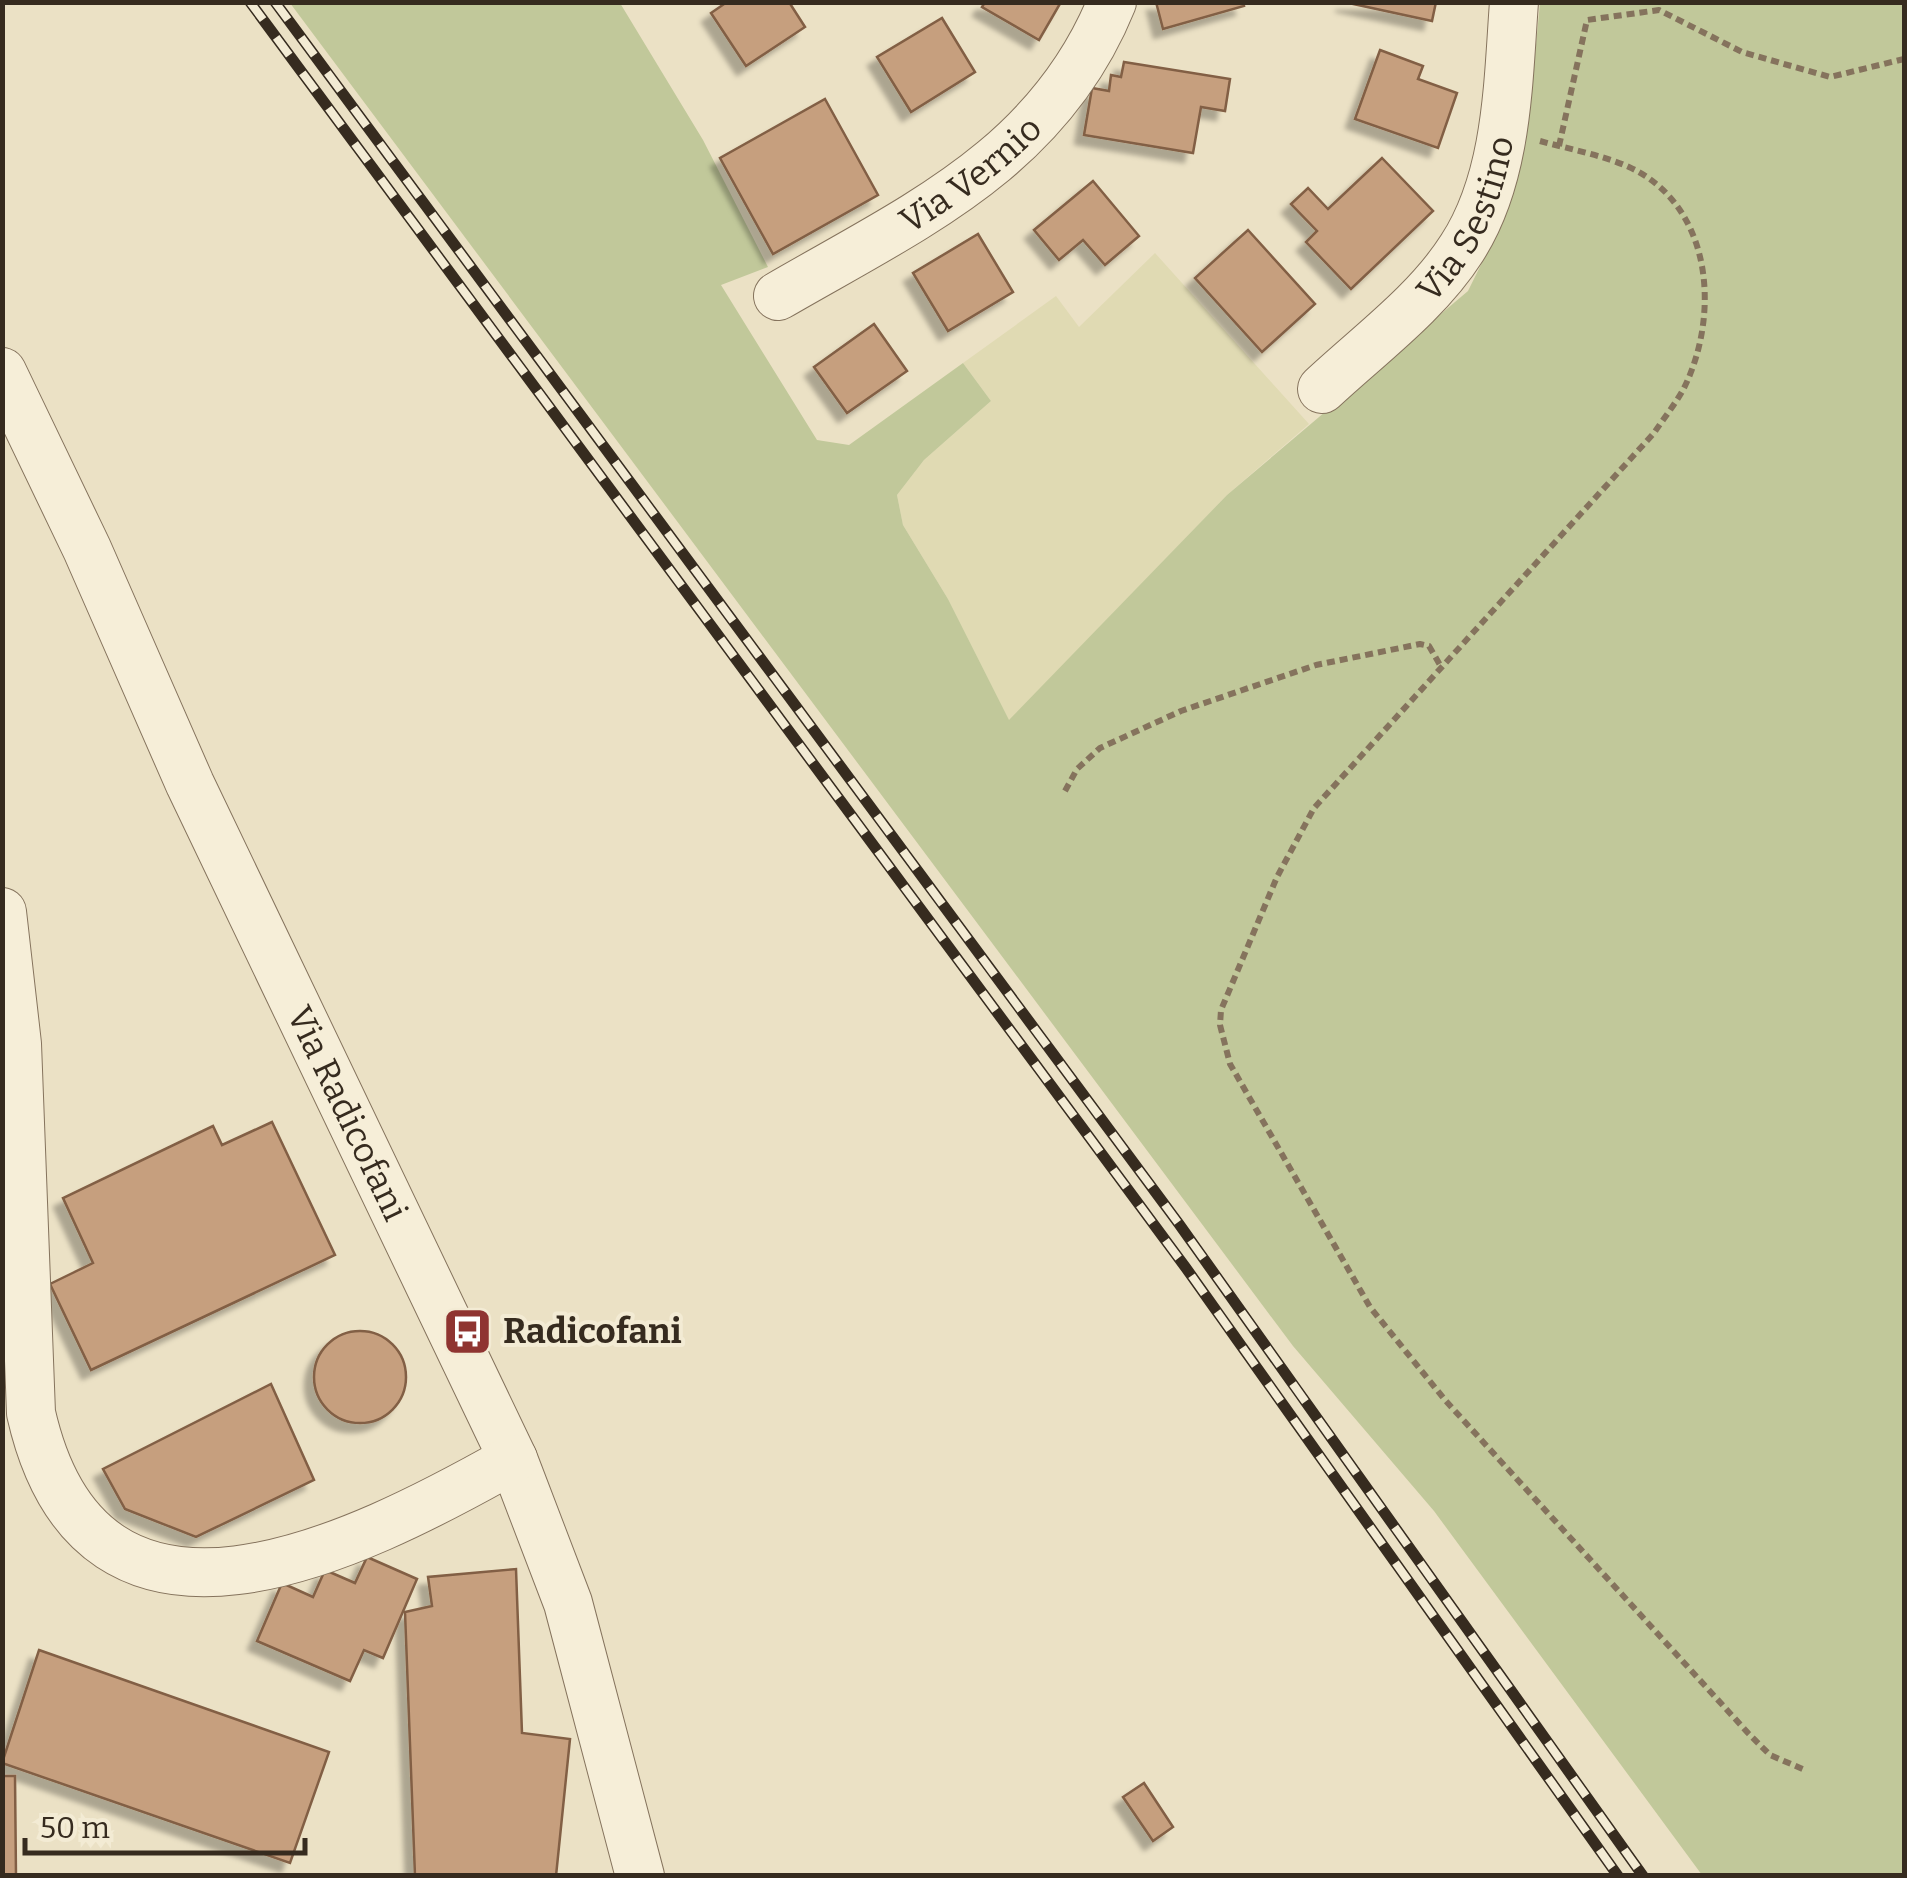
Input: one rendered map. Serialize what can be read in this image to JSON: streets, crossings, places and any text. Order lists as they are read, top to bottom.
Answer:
{
  "streets": {
    "street": ["Via Vernio", "Via Sestino", "Via Radicofani"]
  },
  "places": {
    "bus stop": ["Radicofani"]
  },
  "scale_bar": "50 m"
}
